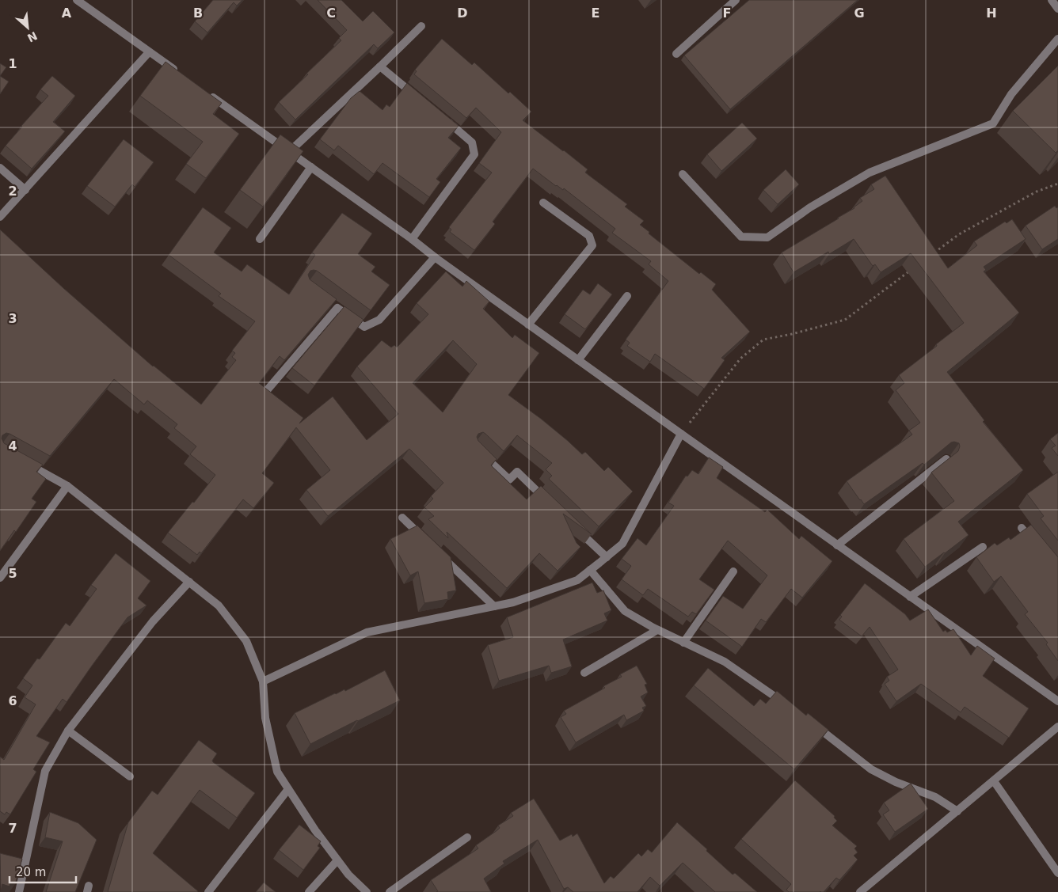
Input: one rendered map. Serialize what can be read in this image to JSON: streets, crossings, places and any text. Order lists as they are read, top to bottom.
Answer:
{
  "scale_bar": "20 m",
  "north": "bottom right",
  "grid": {
    "columns": [
      "A",
      "B",
      "C",
      "D",
      "E",
      "F",
      "G",
      "H"
    ],
    "rows": [
      "1",
      "2",
      "3",
      "4",
      "5",
      "6",
      "7"
    ]
  }
}
